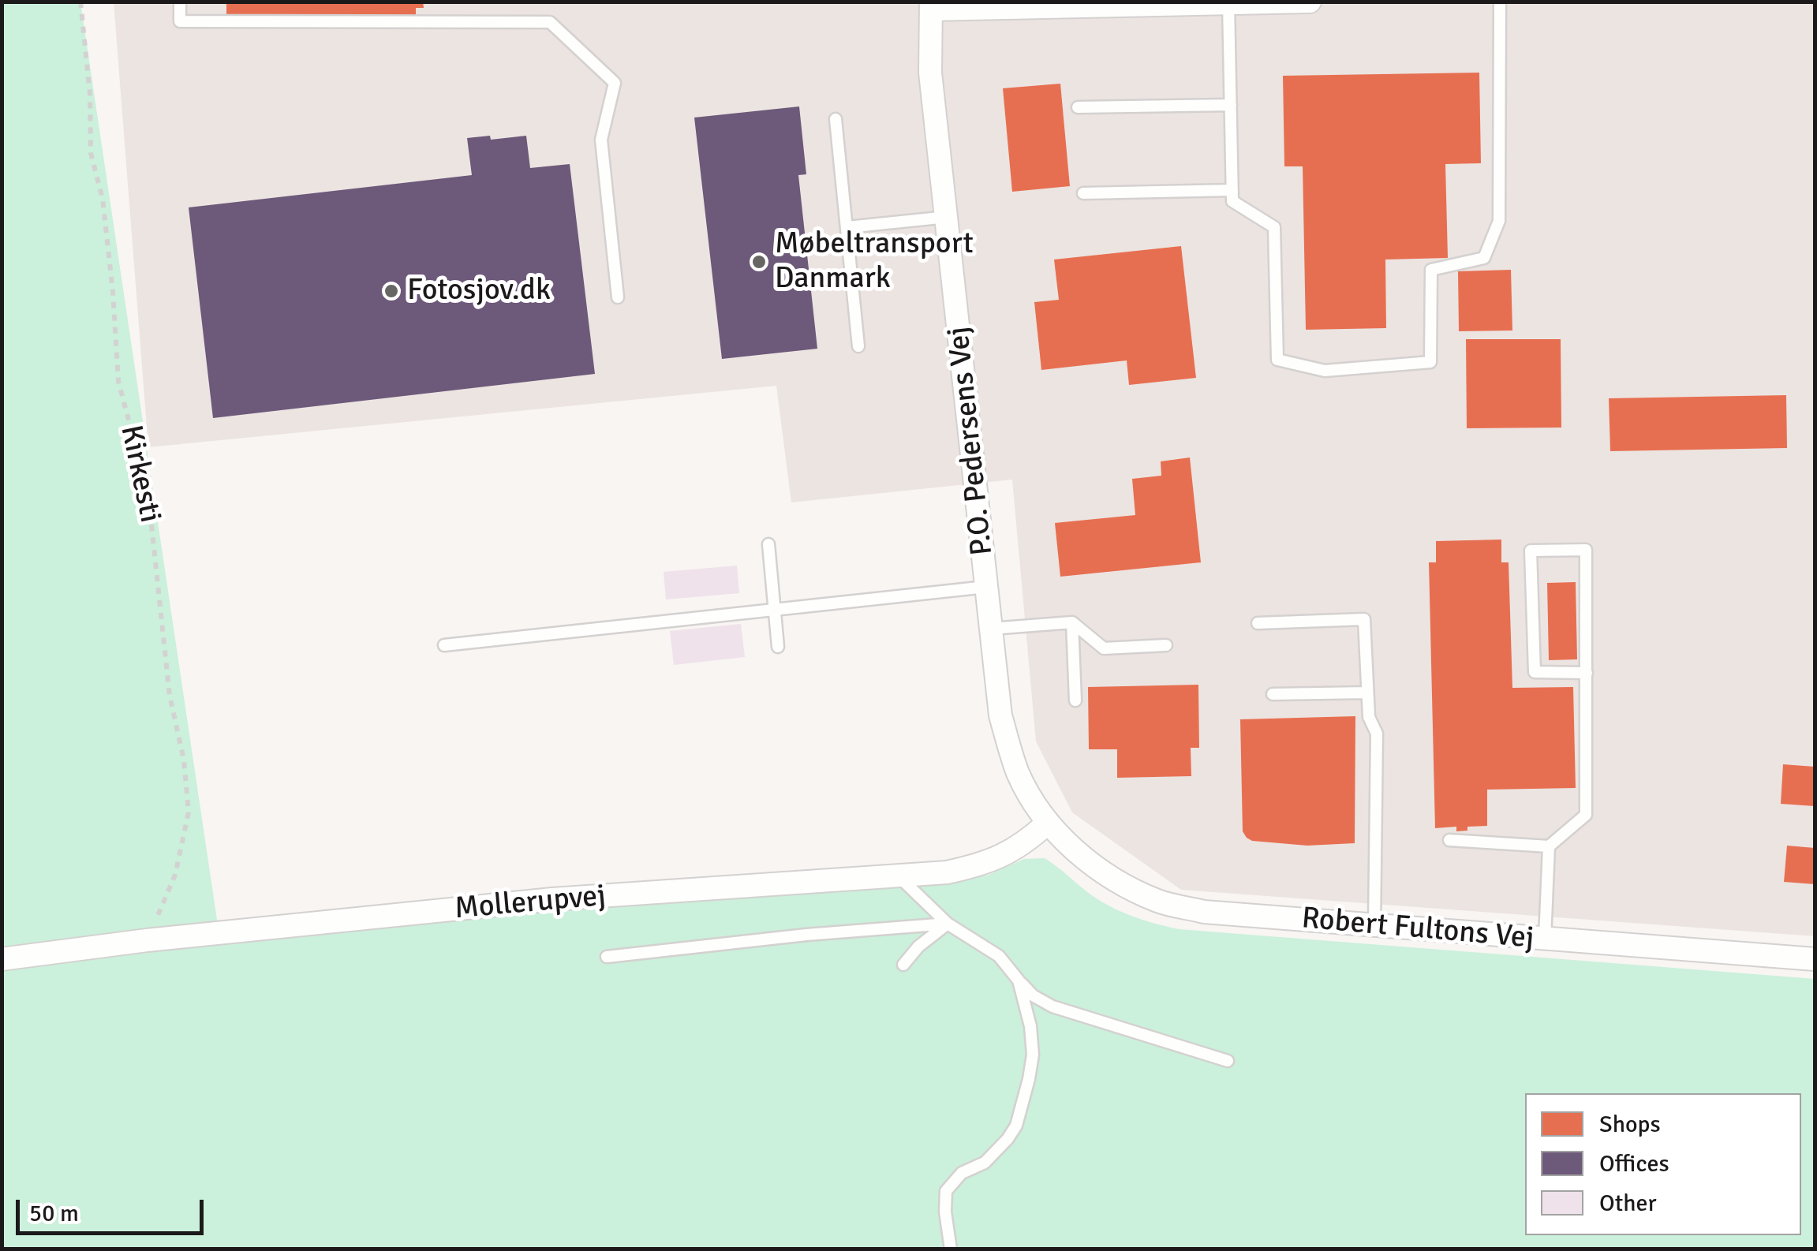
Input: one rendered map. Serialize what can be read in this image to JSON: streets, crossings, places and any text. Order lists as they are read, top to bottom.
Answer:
{
  "streets": {
    "street": ["P.O. Pedersens Vej", "Mollerupvej", "Robert Fultons Vej"],
    "path": ["Kirkesti"]
  },
  "crossings": [
    ["P.O. Pedersens Vej", "Mollerupvej"],
    ["P.O. Pedersens Vej", "Robert Fultons Vej"],
    ["Kirkesti", "Mollerupvej"],
    ["Mollerupvej", "Robert Fultons Vej"]
  ],
  "places": ["Møbeltransport Danmark", "Fotosjov.dk"],
  "legend": ["Shops", "Offices", "Other"],
  "scale_bar": "50 m"
}
